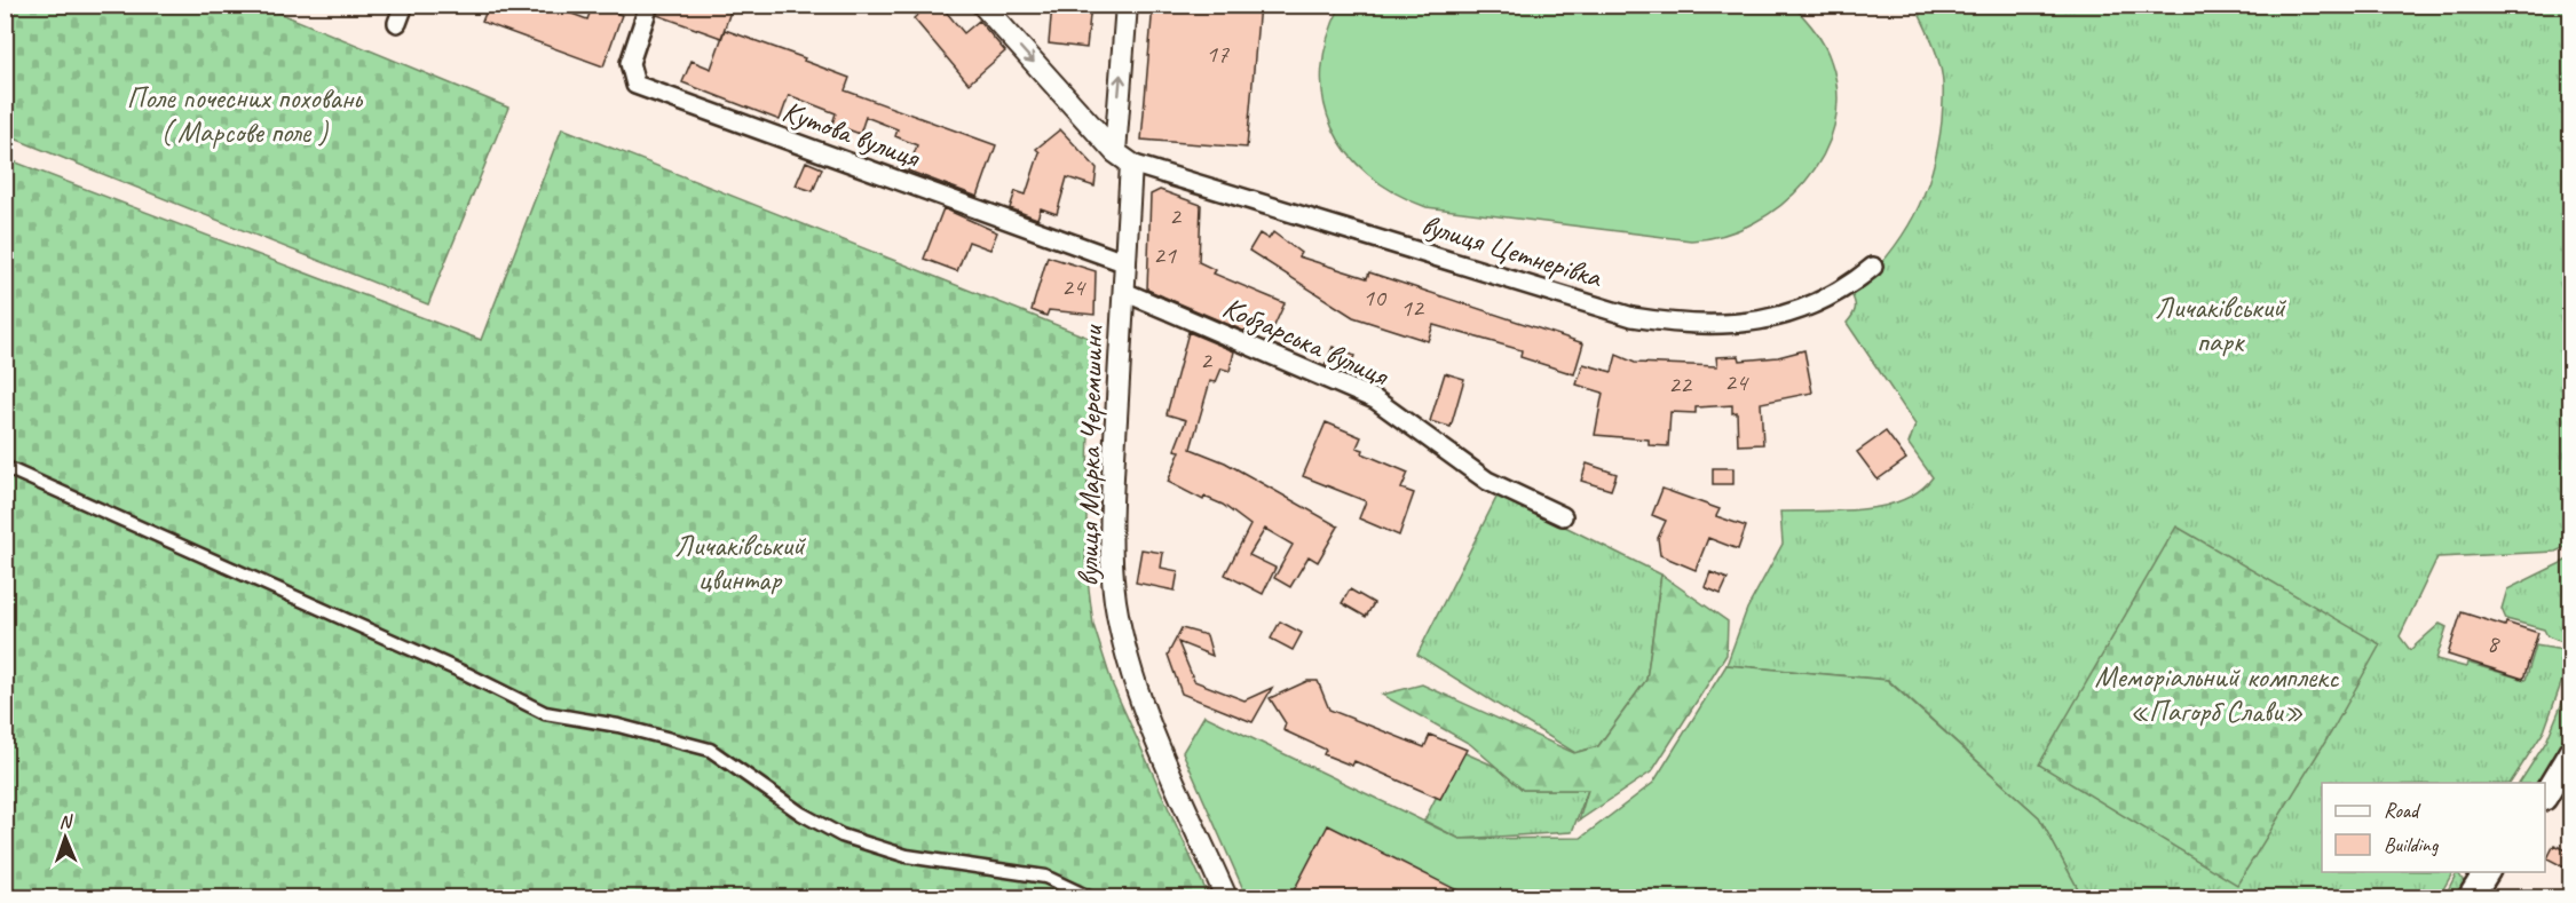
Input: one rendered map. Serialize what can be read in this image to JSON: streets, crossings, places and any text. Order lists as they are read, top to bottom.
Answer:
{
  "streets": {
    "street": [
      "Кутова вулиця",
      "вулиця Цетнерівка",
      "Кобзарська вулиця",
      "вулиця Марка Черемшини"
    ]
  },
  "crossings": [
    ["Кутова вулиця", "вулиця Марка Черемшини"],
    ["вулиця Цетнерівка", "вулиця Марка Черемшини"],
    ["Кобзарська вулиця", "вулиця Марка Черемшини"]
  ],
  "parks": [
    "Поле почесних поховань ( Марсове поле )",
    "Личаківський парк",
    "Личаківський цвинтар",
    "Меморіальний комплекс «Пагорб Слави»"
  ],
  "house_numbers": [
    "17",
    "2",
    "21",
    "24",
    "10",
    "12",
    "2",
    "24",
    "22",
    "8"
  ],
  "legend": ["Road", "Building"],
  "north": "top"
}
